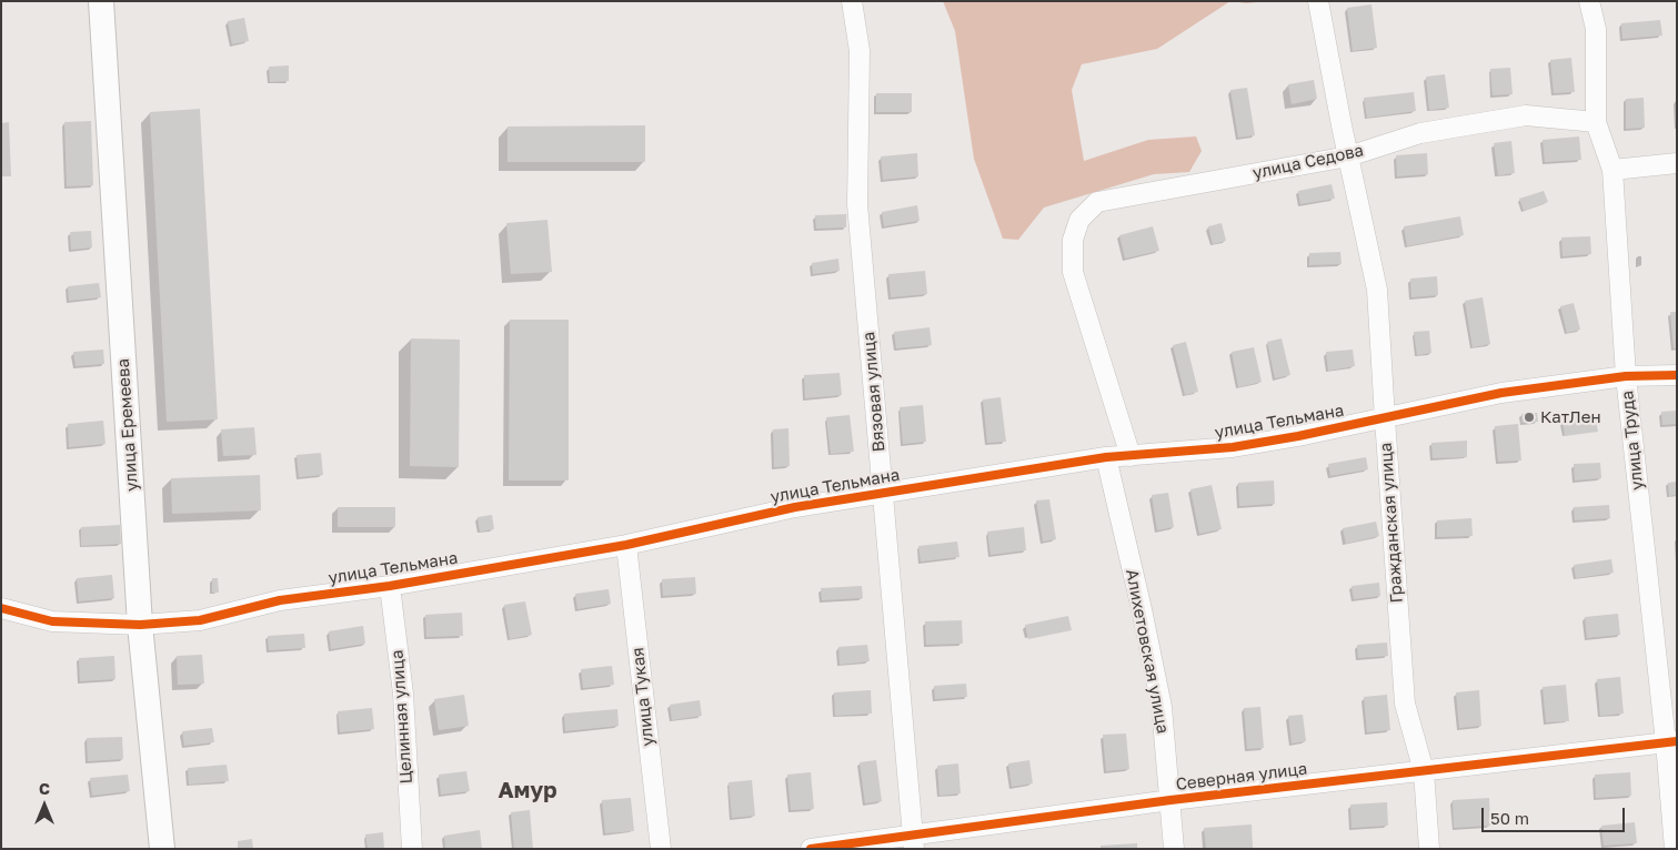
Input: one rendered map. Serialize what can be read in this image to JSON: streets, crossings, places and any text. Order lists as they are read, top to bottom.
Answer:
{
  "streets": {
    "street": [
      "улица Седова",
      "Вязовая улица",
      "улица Тельмана",
      "улица Еремеева",
      "улица Труда",
      "Гражданская улица",
      "Алихетовская улица",
      "улица Тукая",
      "Целинная улица",
      "Северная улица"
    ]
  },
  "crossings": [
    ["улица Седова", "улица Тельмана"],
    ["улица Седова", "улица Труда"],
    ["улица Седова", "Гражданская улица"],
    ["Вязовая улица", "улица Тельмана"],
    ["Вязовая улица", "Северная улица"],
    ["улица Тельмана", "улица Еремеева"],
    ["улица Тельмана", "улица Труда"],
    ["улица Тельмана", "Гражданская улица"],
    ["улица Тельмана", "Алихетовская улица"],
    ["улица Тельмана", "улица Тукая"],
    ["улица Тельмана", "Целинная улица"],
    ["улица Труда", "Северная улица"],
    ["Гражданская улица", "Северная улица"],
    ["Алихетовская улица", "Северная улица"]
  ],
  "districts": ["Амур"],
  "places": ["КатЛен"],
  "scale_bar": "50 m",
  "north": "top"
}
